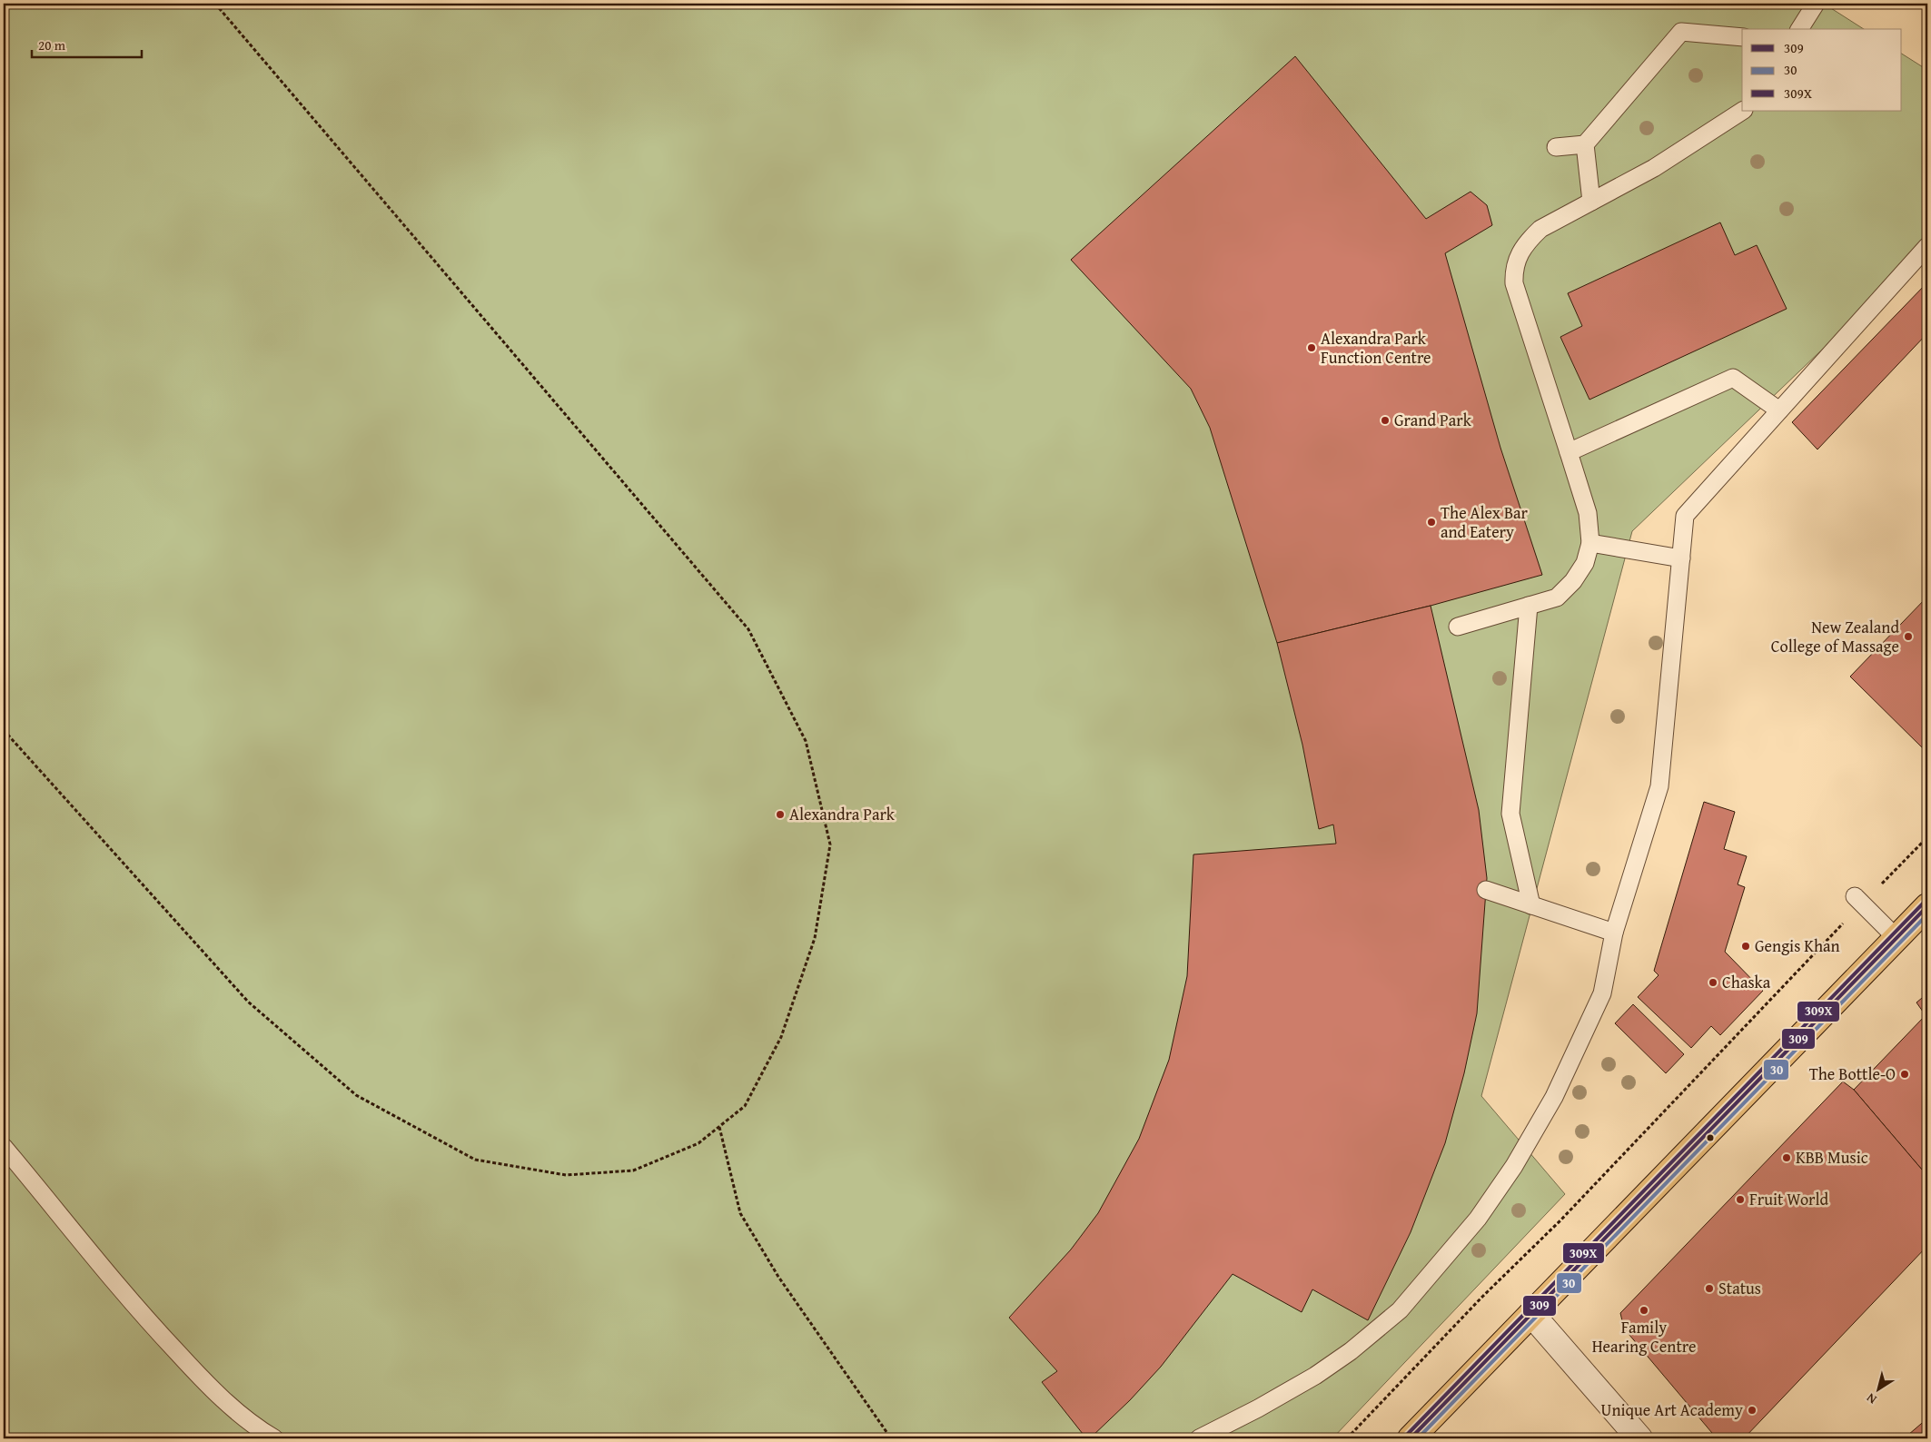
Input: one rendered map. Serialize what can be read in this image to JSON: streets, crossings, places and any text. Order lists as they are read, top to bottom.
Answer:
{
  "places": [
    "Alexandra Park Function Centre",
    "Grand Park",
    "The Alex Bar and Eatery",
    "New Zealand College of Massage",
    "Alexandra Park",
    "Gengis Khan",
    "Chaska",
    "The Bottle-O",
    "KBB Music",
    "Fruit World",
    "Status",
    "Family Hearing Centre",
    "Unique Art Academy"
  ],
  "lines": ["transit line 309X", "transit line 309", "transit line 30"],
  "legend": ["309", "30", "309X"],
  "scale_bar": "20 m",
  "north": "bottom left"
}
